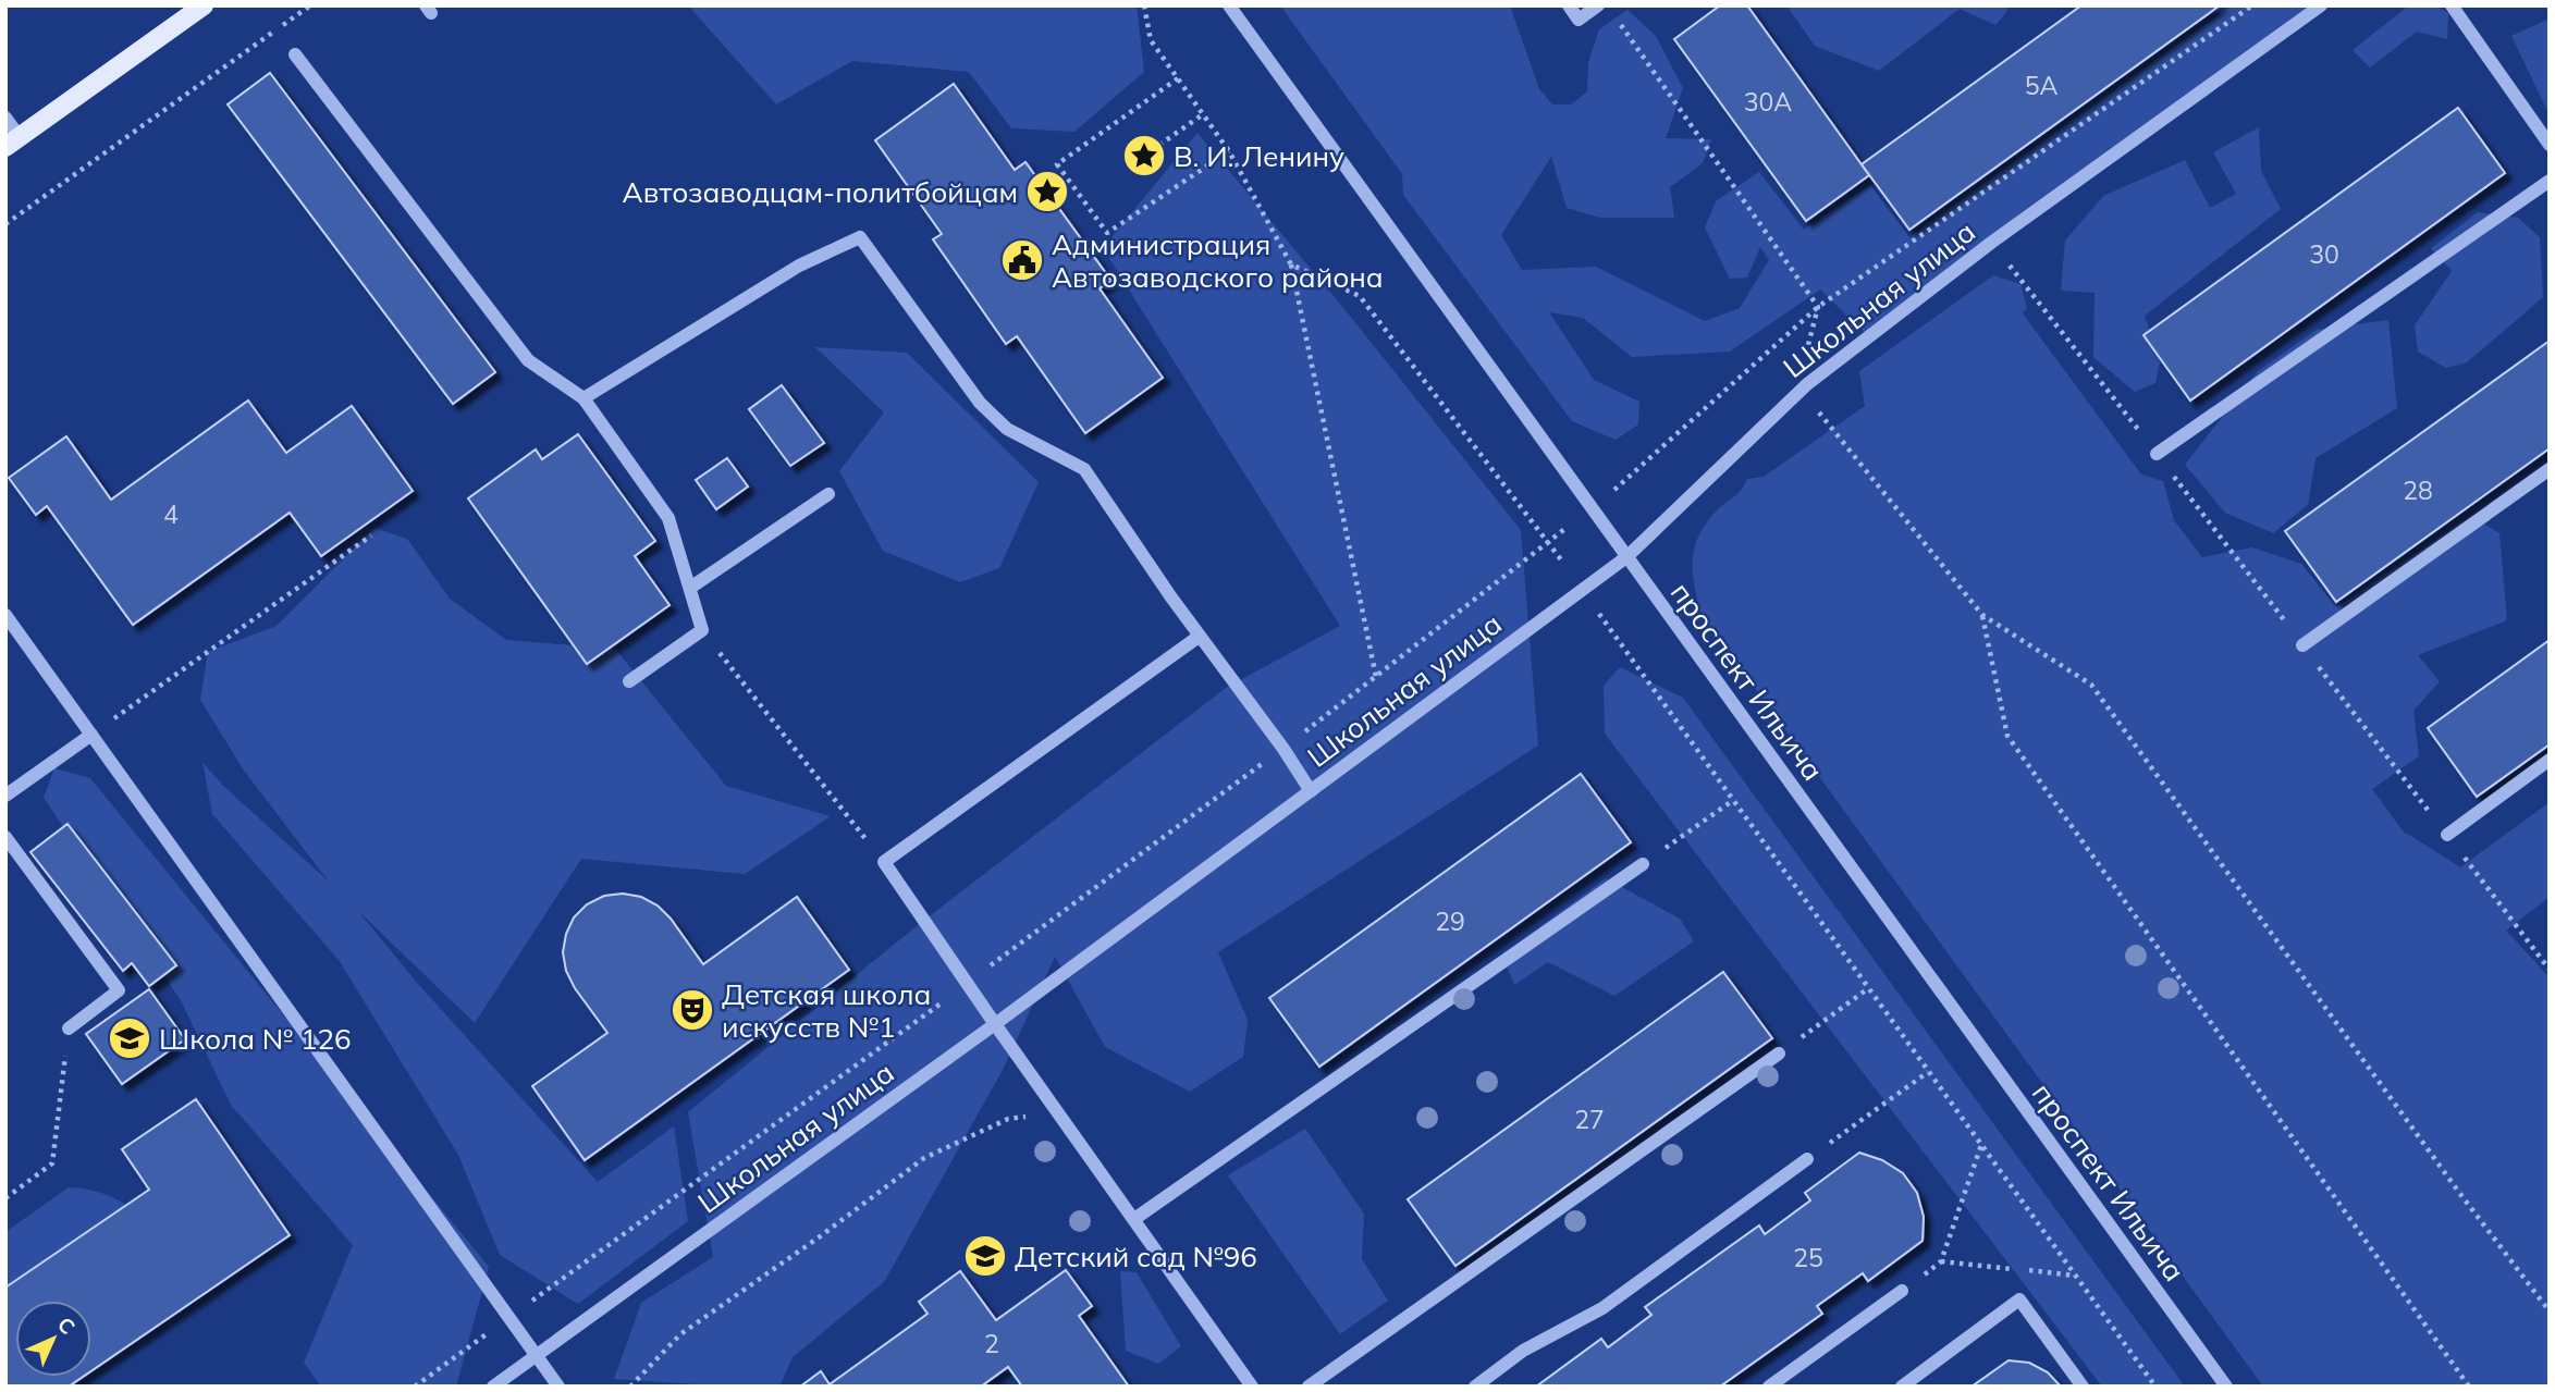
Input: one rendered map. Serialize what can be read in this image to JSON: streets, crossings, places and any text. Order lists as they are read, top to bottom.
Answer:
{
  "streets": {
    "street": ["Школьная улица", "проспект Ильича"]
  },
  "crossings": [
    ["Школьная улица", "проспект Ильича"]
  ],
  "places": {
    "place": ["В. И. Ленину", "Автозаводцам-политбойцам"],
    "public building": ["Администрация Автозаводского района"],
    "theatre": ["Детская школа искусств №1"],
    "school or university": ["Школа № 126", "Детский сад №96"]
  },
  "house_numbers": [
    "5А",
    "30А",
    "30",
    "28",
    "4",
    "29",
    "27",
    "25",
    "2"
  ],
  "north": "top right"
}
